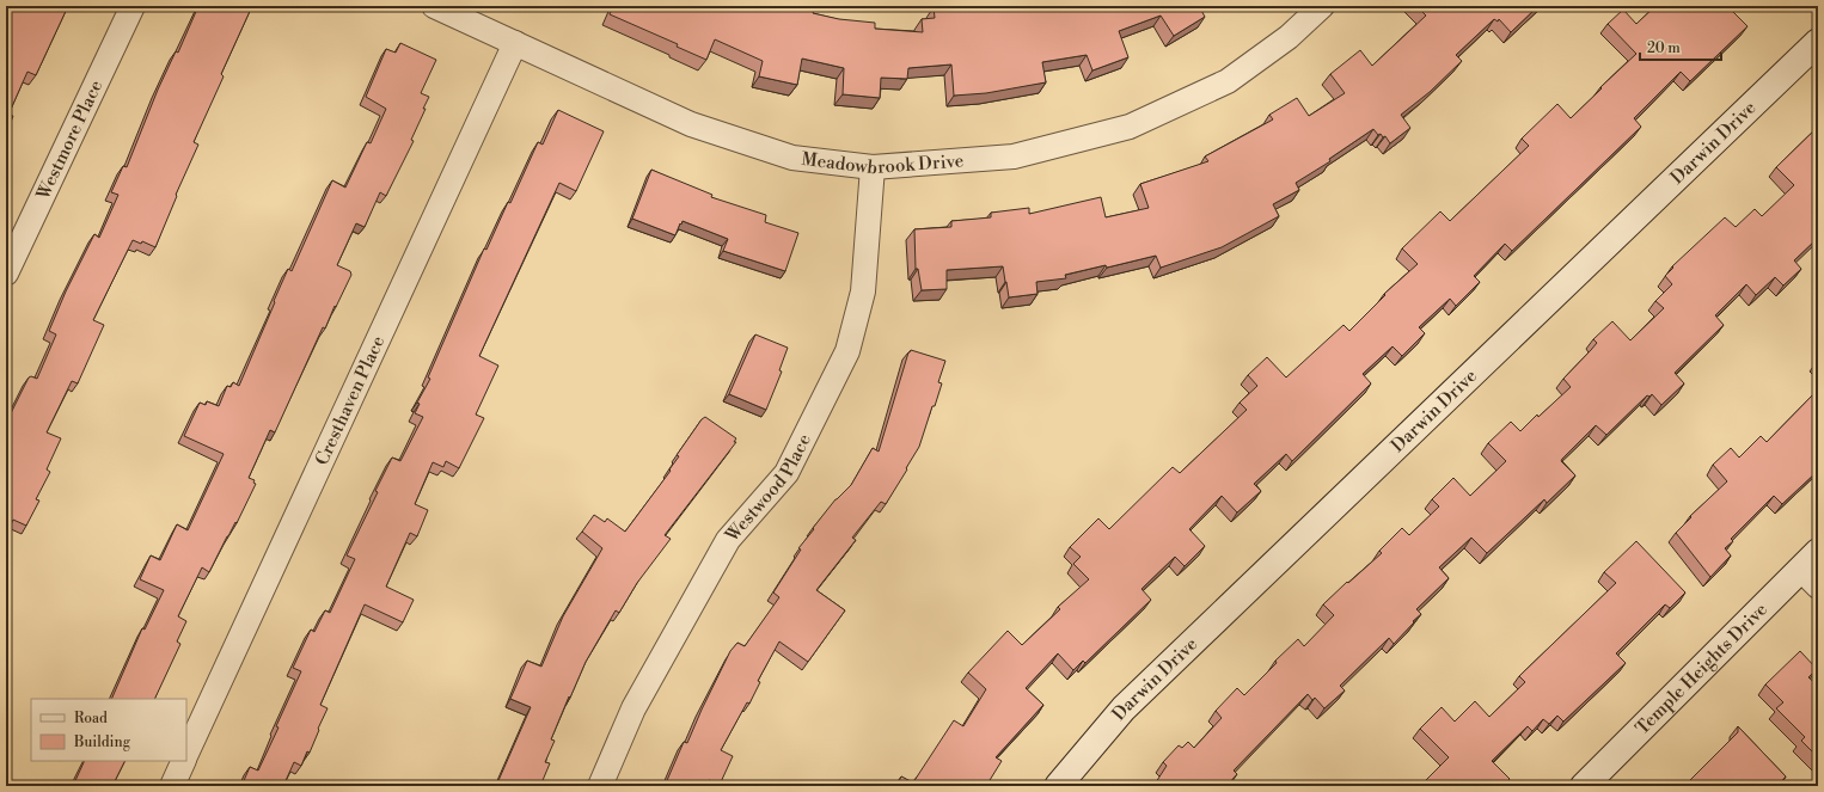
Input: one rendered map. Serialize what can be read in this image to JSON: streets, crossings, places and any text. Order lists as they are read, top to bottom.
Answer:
{
  "streets": {
    "street": [
      "Westmore Place",
      "Darwin Drive",
      "Meadowbrook Drive",
      "Cresthaven Place",
      "Westwood Place",
      "Temple Heights Drive"
    ]
  },
  "crossings": [
    ["Meadowbrook Drive", "Cresthaven Place"],
    ["Meadowbrook Drive", "Westwood Place"]
  ],
  "legend": ["Road", "Building"],
  "scale_bar": "20 m"
}
